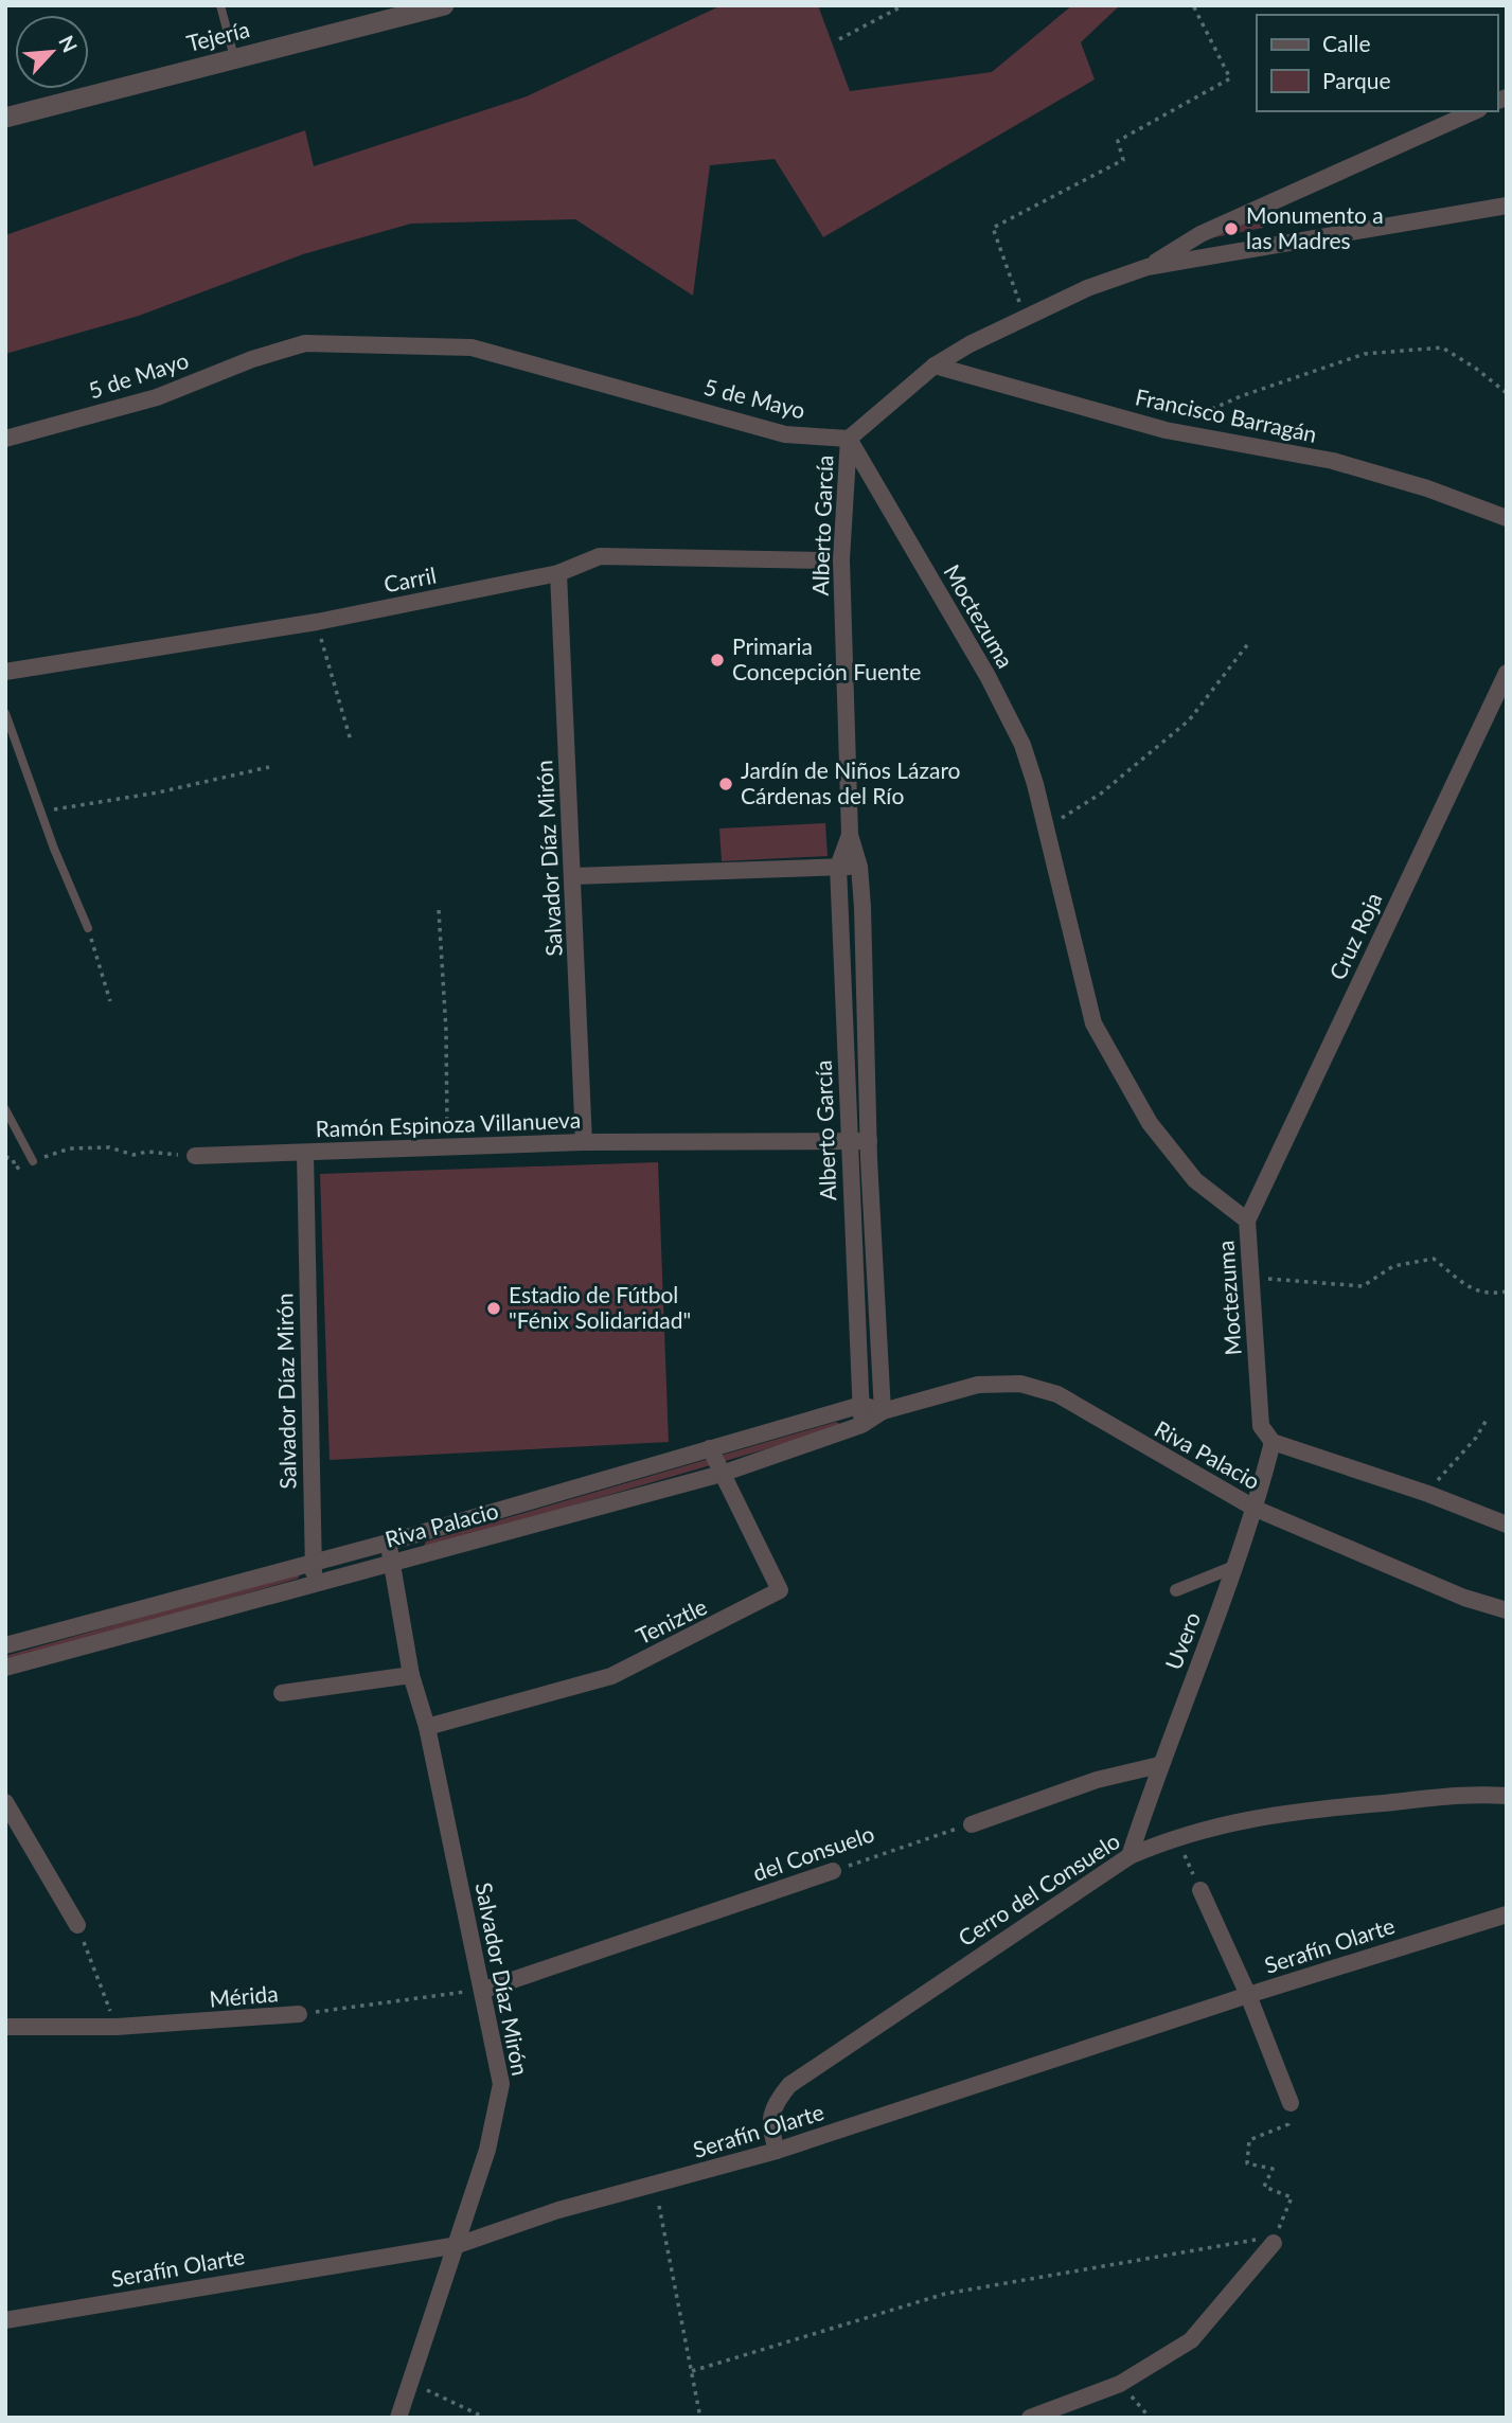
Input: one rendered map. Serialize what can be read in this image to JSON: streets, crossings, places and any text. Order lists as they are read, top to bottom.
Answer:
{
  "streets": {
    "street": [
      "Tejería",
      "5 de Mayo",
      "Francisco Barragán",
      "Alberto García",
      "Carril",
      "Moctezuma",
      "Salvador Díaz Mirón",
      "Cruz Roja",
      "Ramón Espinoza Villanueva",
      "Riva Palacio",
      "Teniztle",
      "Uvero",
      "del Consuelo",
      "Cerro del Consuelo",
      "Serafín Olarte",
      "Mérida"
    ]
  },
  "crossings": [
    ["5 de Mayo", "Alberto García"],
    ["5 de Mayo", "Moctezuma"],
    ["Alberto García", "Moctezuma"],
    ["Alberto García", "Ramón Espinoza Villanueva"],
    ["Alberto García", "Riva Palacio"],
    ["Carril", "Salvador Díaz Mirón"],
    ["Moctezuma", "Cruz Roja"],
    ["Moctezuma", "Uvero"],
    ["Salvador Díaz Mirón", "Ramón Espinoza Villanueva"],
    ["Salvador Díaz Mirón", "Riva Palacio"],
    ["Salvador Díaz Mirón", "Teniztle"],
    ["Salvador Díaz Mirón", "del Consuelo"],
    ["Salvador Díaz Mirón", "Serafín Olarte"],
    ["Salvador Díaz Mirón", "Mérida"],
    ["Riva Palacio", "Teniztle"],
    ["Riva Palacio", "Uvero"],
    ["Uvero", "Cerro del Consuelo"],
    ["del Consuelo", "Mérida"],
    ["Cerro del Consuelo", "Serafín Olarte"]
  ],
  "places": [
    "Monumento a las Madres",
    "Primaria Concepción Fuente",
    "Jardín de Niños Lázaro Cárdenas del Río",
    "Estadio de Fútbol \"Fénix Solidaridad\""
  ],
  "legend": ["Calle", "Parque"],
  "north": "top right"
}
